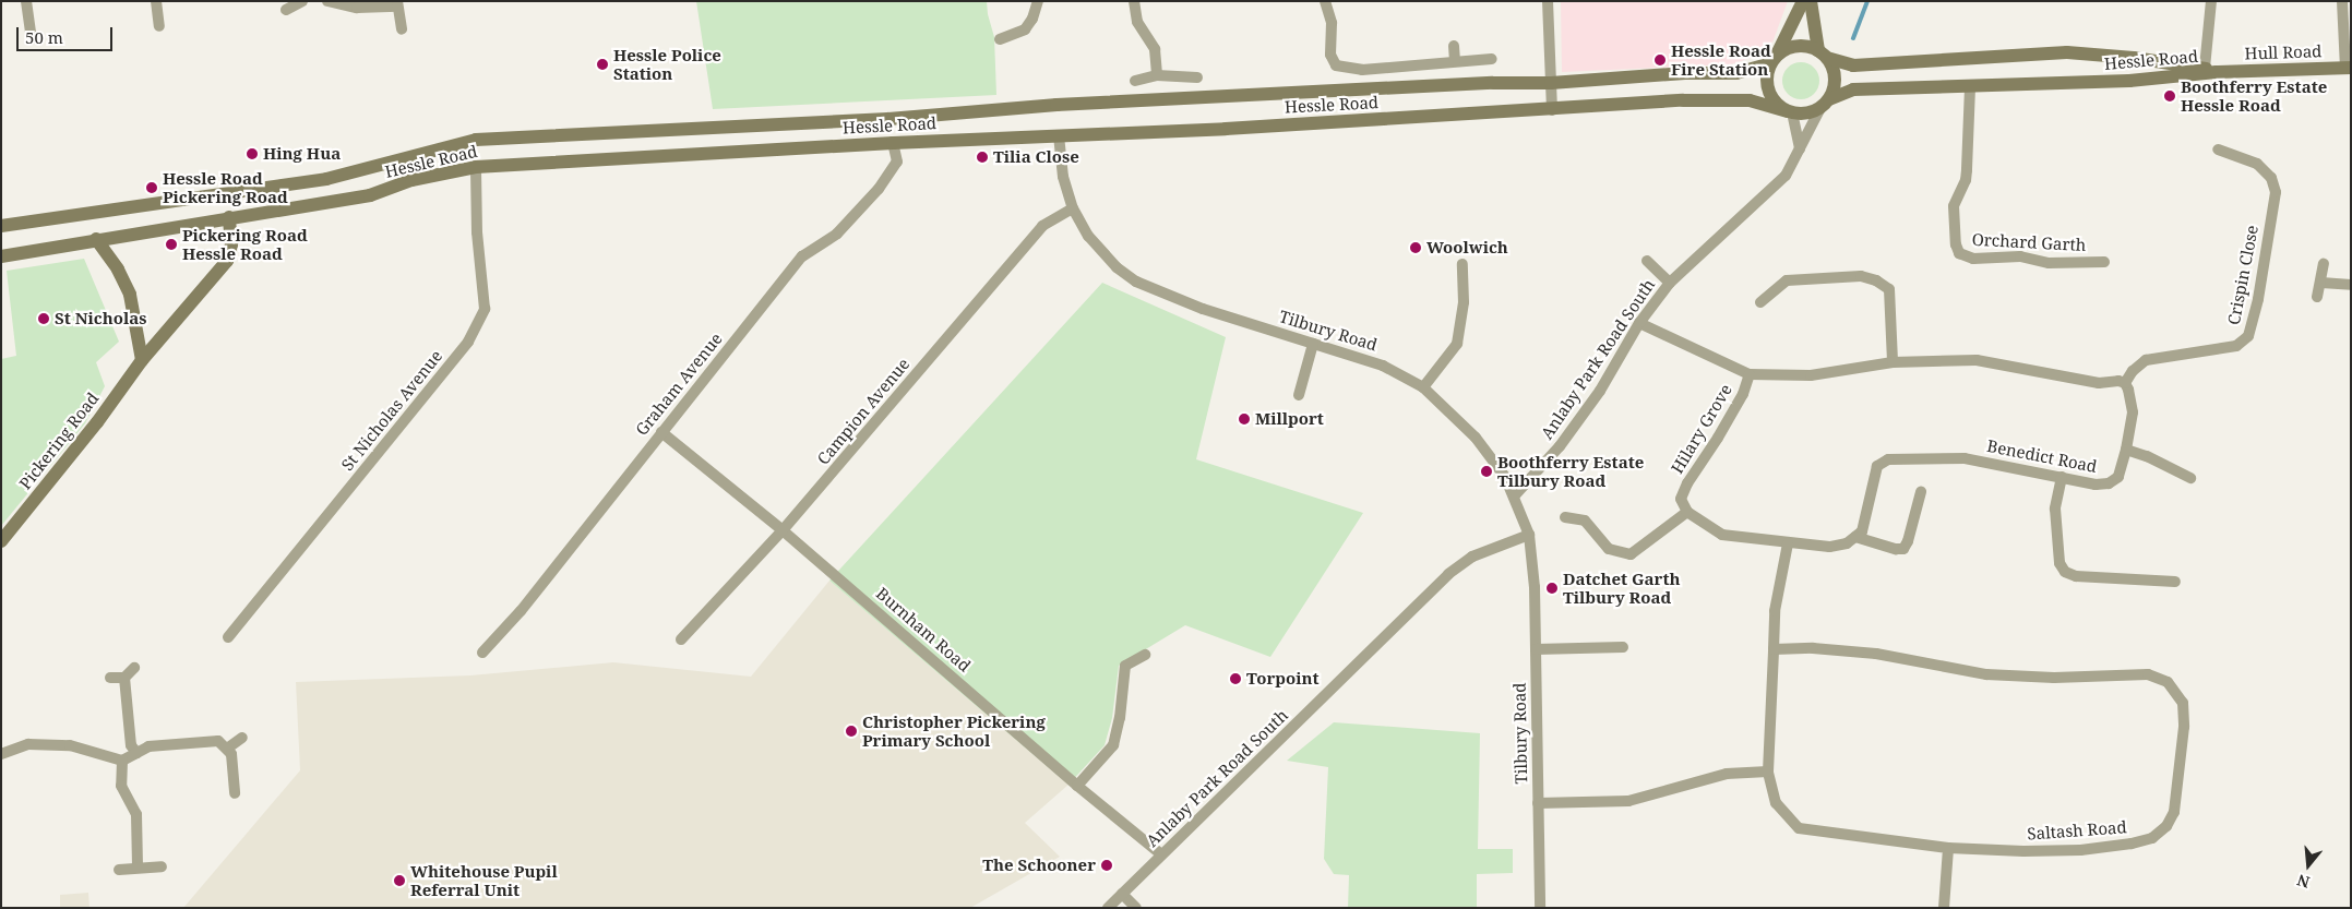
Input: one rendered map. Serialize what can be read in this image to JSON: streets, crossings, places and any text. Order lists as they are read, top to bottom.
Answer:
{
  "streets": {
    "street": [
      "Hull Road",
      "Hessle Road",
      "Orchard Garth",
      "Crispin Close",
      "Tilbury Road",
      "Anlaby Park Road South",
      "Graham Avenue",
      "St Nicholas Avenue",
      "Campion Avenue",
      "Hilary Grove",
      "Pickering Road",
      "Benedict Road",
      "Burnham Road",
      "Saltash Road"
    ]
  },
  "crossings": [
    ["Hull Road", "Hessle Road"],
    ["Hessle Road", "Orchard Garth"],
    ["Hessle Road", "Tilbury Road"],
    ["Hessle Road", "Anlaby Park Road South"],
    ["Hessle Road", "Graham Avenue"],
    ["Hessle Road", "St Nicholas Avenue"],
    ["Hessle Road", "Pickering Road"],
    ["Crispin Close", "Benedict Road"],
    ["Tilbury Road", "Anlaby Park Road South"],
    ["Tilbury Road", "Campion Avenue"],
    ["Anlaby Park Road South", "Burnham Road"],
    ["Graham Avenue", "Burnham Road"],
    ["Campion Avenue", "Burnham Road"]
  ],
  "places": [
    "Hessle Road Fire Station",
    "Hessle Police Station",
    "Boothferry Estate Hessle Road",
    "Hing Hua",
    "Tilia Close",
    "Hessle Road Pickering Road",
    "Pickering Road Hessle Road",
    "Woolwich",
    "St Nicholas",
    "Millport",
    "Boothferry Estate Tilbury Road",
    "Datchet Garth Tilbury Road",
    "Torpoint",
    "Christopher Pickering Primary School",
    "The Schooner",
    "Whitehouse Pupil Referral Unit"
  ],
  "scale_bar": "50 m",
  "north": "bottom"
}
